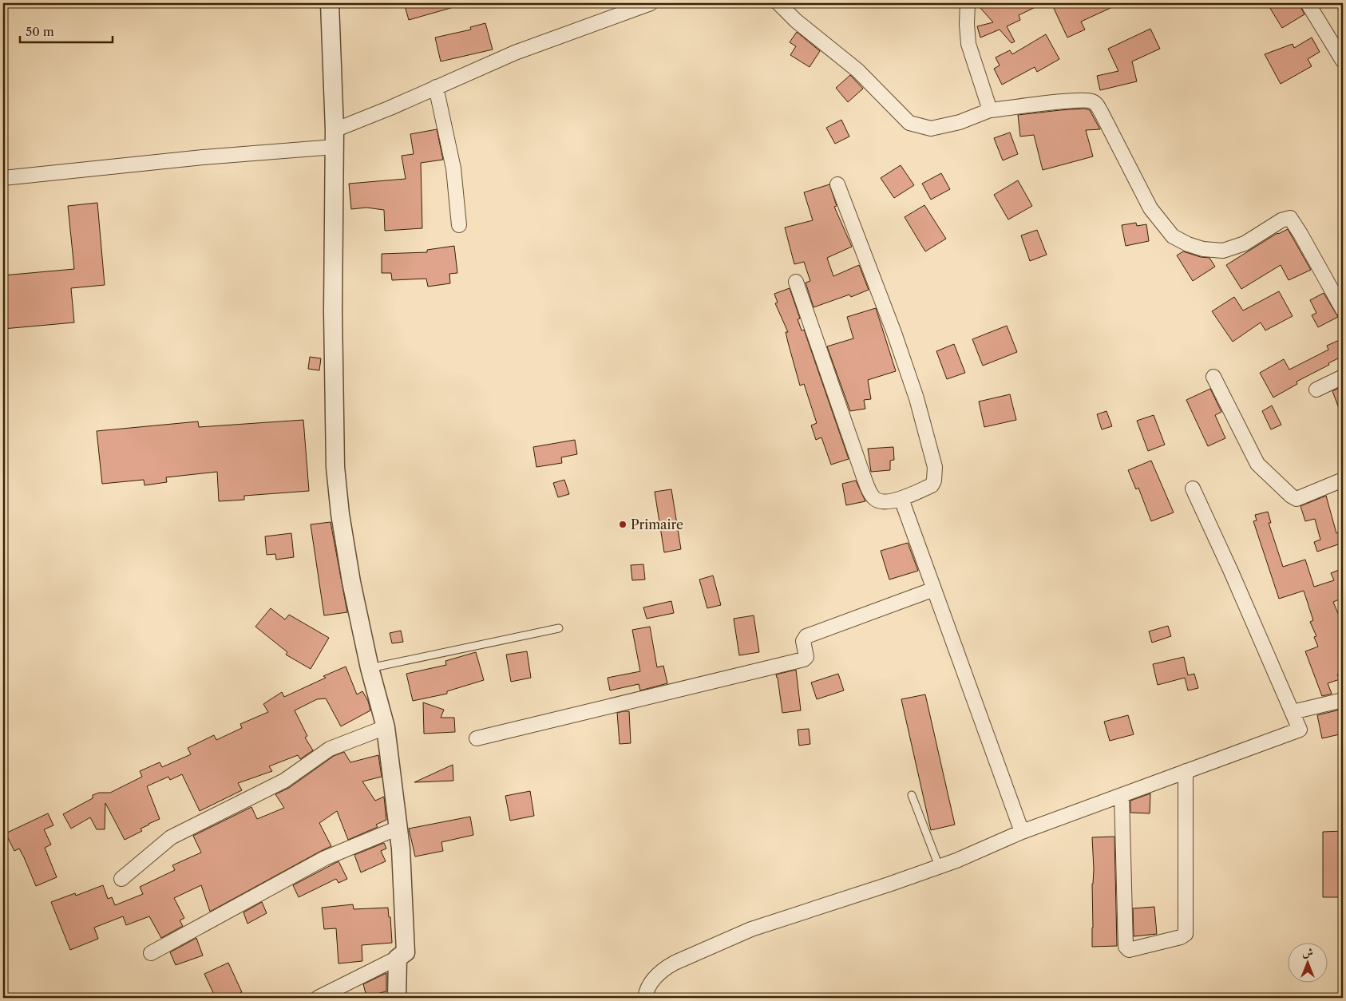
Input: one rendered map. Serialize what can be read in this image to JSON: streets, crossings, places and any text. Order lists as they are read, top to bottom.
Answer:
{
  "places": ["Primaire"],
  "scale_bar": "50 m",
  "north": "top"
}
